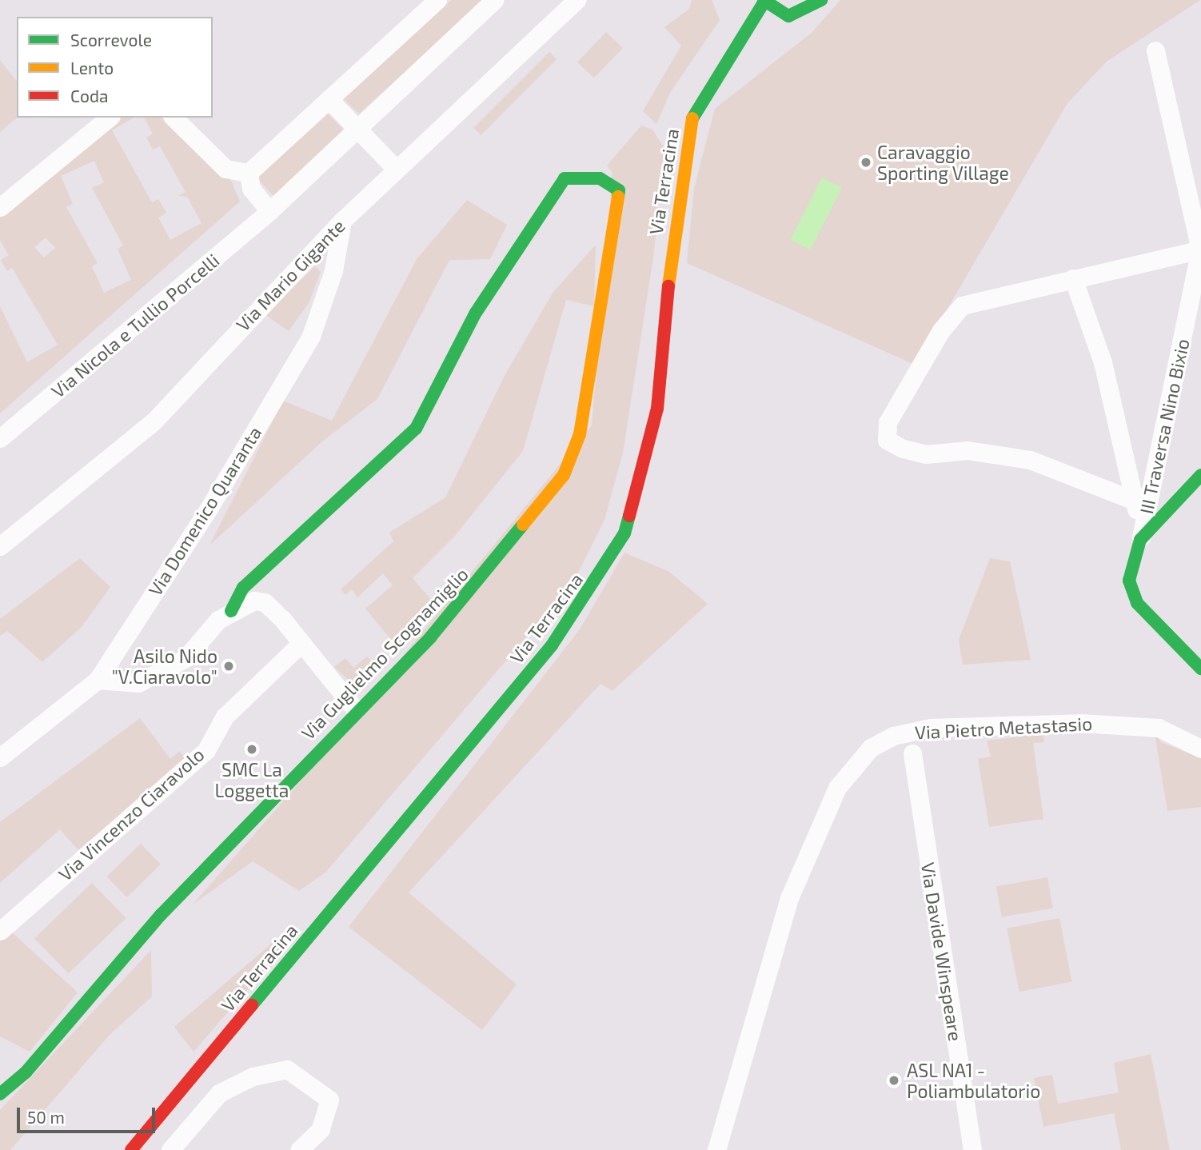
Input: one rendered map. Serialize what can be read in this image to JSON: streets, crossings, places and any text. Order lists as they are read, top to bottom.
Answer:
{
  "streets": {
    "street": [
      "Via Terracina",
      "Via Mario Gigante",
      "Via Nicola e Tullio Porcelli",
      "III Traversa Nino Bixio",
      "Via Domenico Quaranta",
      "Via Guglielmo Scognamiglio",
      "Via Pietro Metastasio",
      "Via Vincenzo Ciaravolo",
      "Via Davide Winspeare"
    ]
  },
  "crossings": [
    ["Via Mario Gigante", "Via Domenico Quaranta"]
  ],
  "places": [
    "Caravaggio Sporting Village",
    "Asilo Nido \"V.Ciaravolo\"",
    "SMC La Loggetta",
    "ASL NA1 - Poliambulatorio"
  ],
  "legend": ["Scorrevole", "Lento", "Coda"],
  "scale_bar": "50 m"
}
